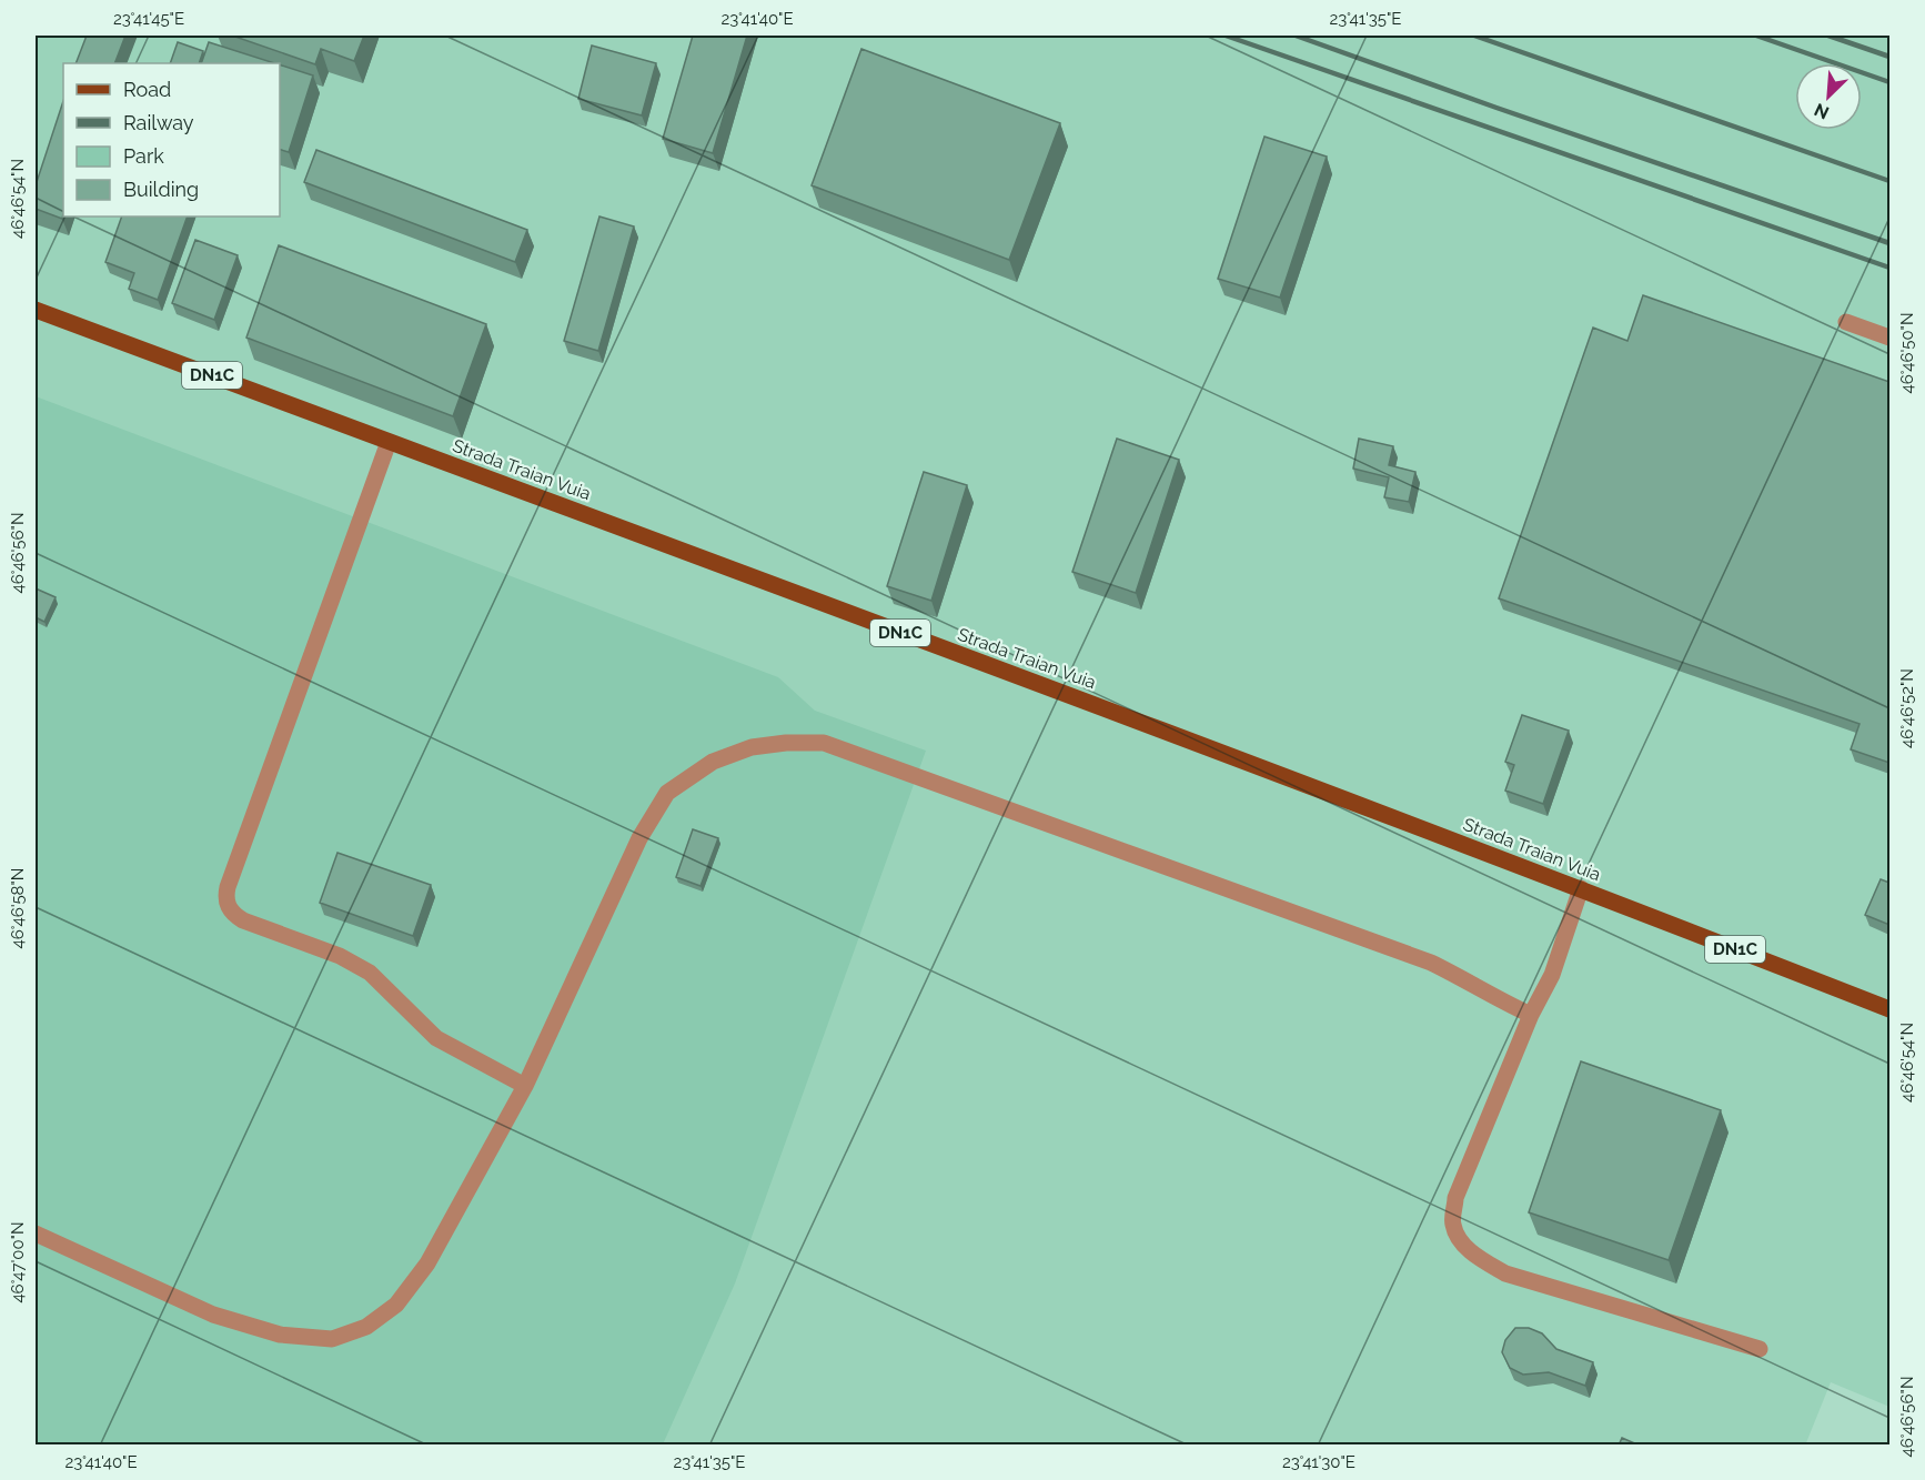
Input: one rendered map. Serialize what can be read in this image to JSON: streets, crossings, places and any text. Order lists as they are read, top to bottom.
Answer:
{
  "streets": {
    "main road": ["DN1C", "Strada Traian Vuia"]
  },
  "legend": [
    "Road",
    "Railway",
    "Park",
    "Building"
  ],
  "north": "bottom left",
  "coordinates": [
    "23°41'45\"E",
    "23°41'40\"E",
    "23°41'35\"E",
    "46°46'54\"N",
    "46°46'50\"N",
    "46°46'56\"N",
    "46°46'52\"N",
    "46°46'58\"N",
    "46°47'00\"N",
    "23°41'30\"E"
  ]
}
